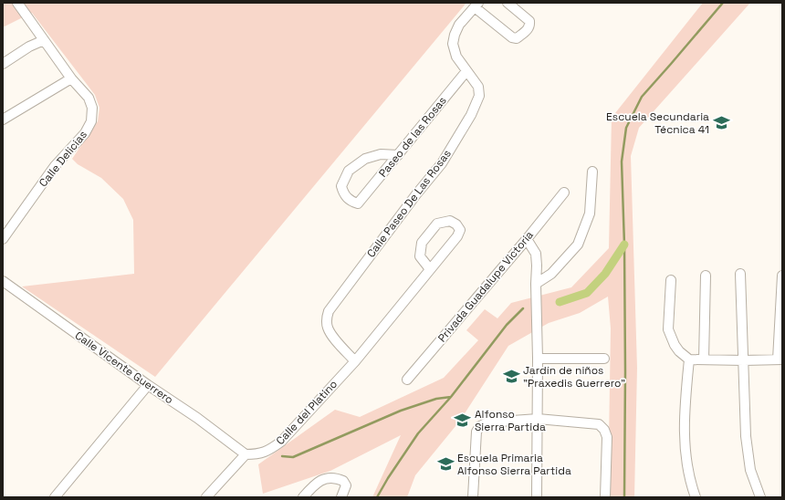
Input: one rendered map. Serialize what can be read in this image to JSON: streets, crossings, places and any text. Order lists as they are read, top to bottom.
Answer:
{
  "streets": {
    "street": [
      "Paseo de las Rosas",
      "Calle Delicias",
      "Calle Paseo De Las Rosas",
      "Privada Guadalupe Victoria",
      "Calle Vicente Guerrero",
      "Calle del Platino"
    ]
  },
  "crossings": [
    ["Paseo de las Rosas", "Calle Paseo De Las Rosas"],
    ["Calle Paseo De Las Rosas", "Calle del Platino"],
    ["Calle Vicente Guerrero", "Calle del Platino"]
  ],
  "places": {
    "school or university": [
      "Escuela Secundaria Técnica 41",
      "Jardín de niños \"Praxedis Guerrero\"",
      "Alfonso Sierra Partida",
      "Escuela Primaria Alfonso Sierra Partida"
    ]
  }
}
